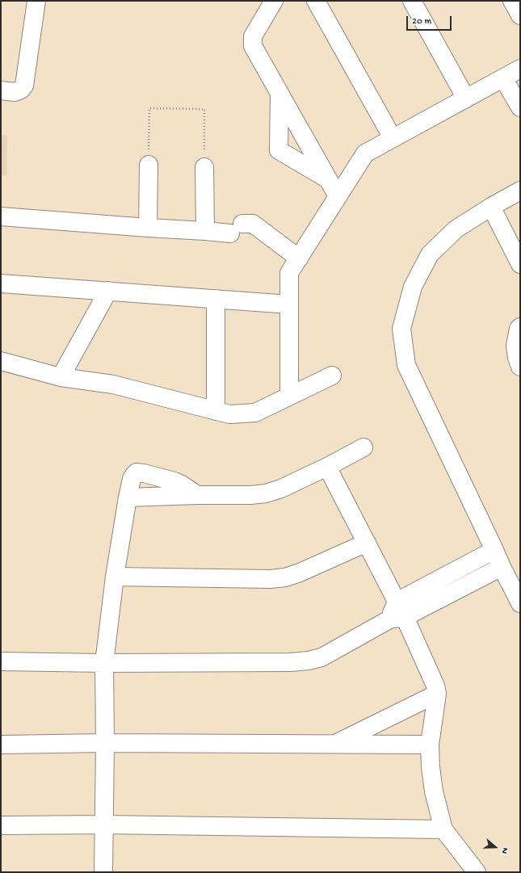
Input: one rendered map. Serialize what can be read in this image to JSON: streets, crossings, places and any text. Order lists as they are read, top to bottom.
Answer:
{
  "scale_bar": "20 m",
  "north": "right"
}
